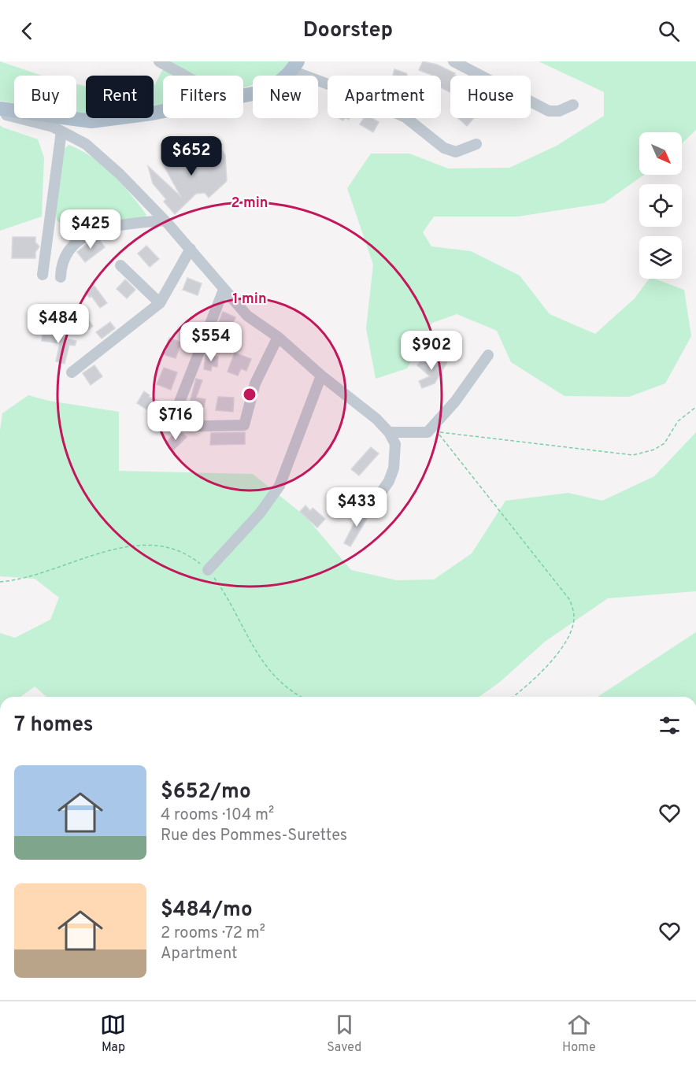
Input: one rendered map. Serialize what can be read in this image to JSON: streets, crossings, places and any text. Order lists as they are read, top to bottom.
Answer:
{
  "north": "bottom right",
  "page": {
    "header": "Doorstep",
    "chip": [
      "Buy",
      "Rent",
      "Filters",
      "New",
      "Apartment",
      "House"
    ],
    "price": [
      "$652",
      "$425",
      "$484",
      "$554",
      "$902",
      "$716",
      "$433"
    ],
    "heading": "7 homes",
    "list": [
      {
        "name": "$652/mo",
        "note": "4 rooms · 104 m² · Rue des Pommes-Surettes"
      },
      {
        "name": "$484/mo",
        "note": "2 rooms · 72 m² · Apartment"
      }
    ],
    "tabs": ["Map", "Saved", "Home"]
  },
  "rings": ["2 min", "1 min"]
}
